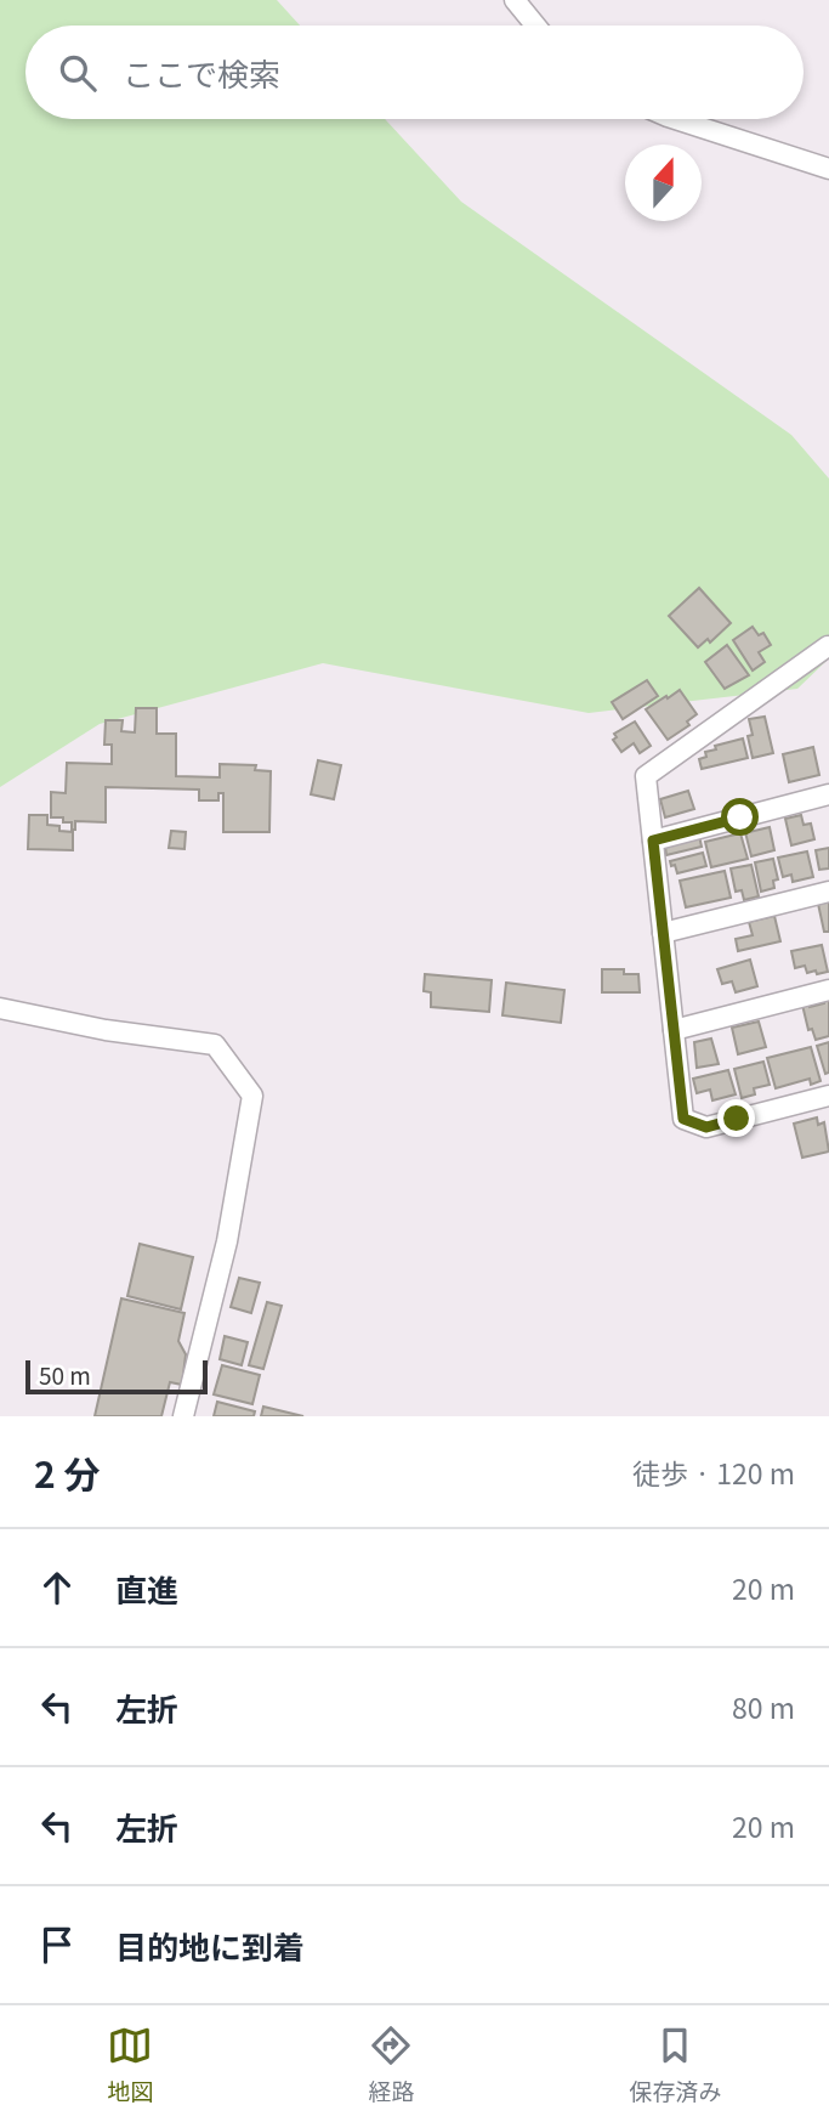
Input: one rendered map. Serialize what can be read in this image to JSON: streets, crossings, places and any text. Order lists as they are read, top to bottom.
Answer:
{
  "scale_bar": "50 m",
  "north": "top",
  "page": {
    "search": "ここで検索",
    "scale": "50 m",
    "heading": ["2 分", "徒歩 · 120 m"],
    "list": [
      ["直進", "20 m"],
      ["左折", "80 m"],
      ["左折", "20 m"],
      "目的地に到着"
    ],
    "nav": ["地図", "経路", "保存済み"]
  }
}
